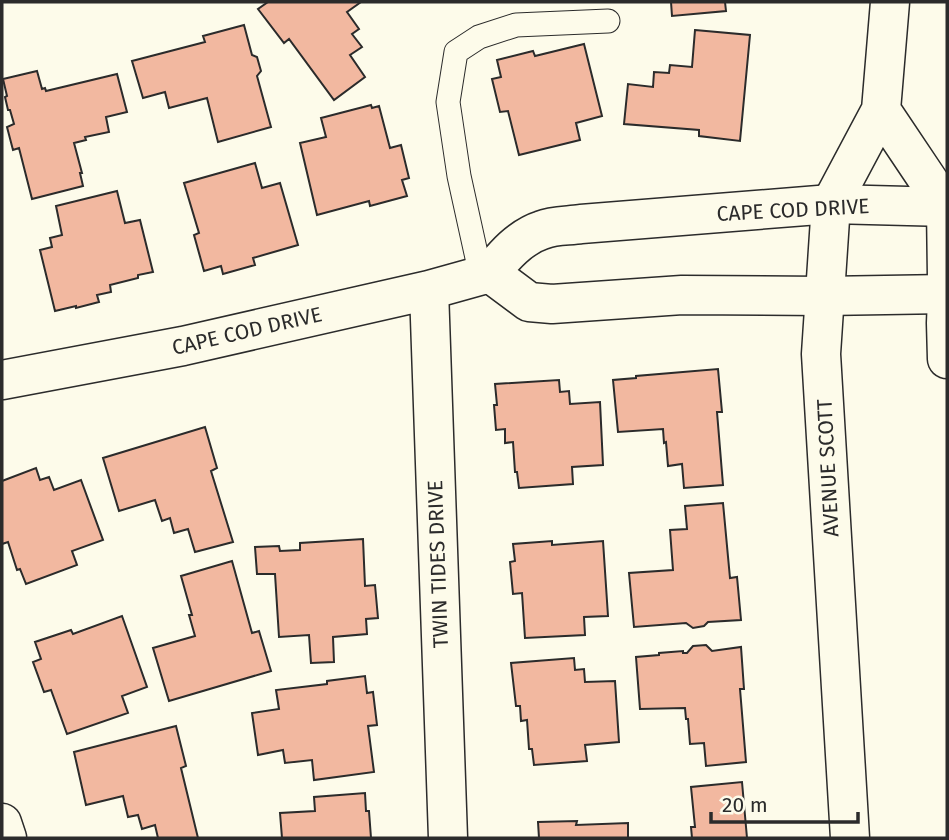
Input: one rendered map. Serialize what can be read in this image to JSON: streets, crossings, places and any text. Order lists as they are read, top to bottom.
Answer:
{
  "streets": {
    "street": ["CAPE COD DRIVE", "AVENUE SCOTT", "TWIN TIDES DRIVE"]
  },
  "crossings": [
    ["CAPE COD DRIVE", "AVENUE SCOTT"],
    ["CAPE COD DRIVE", "TWIN TIDES DRIVE"]
  ],
  "scale_bar": "20 m"
}
